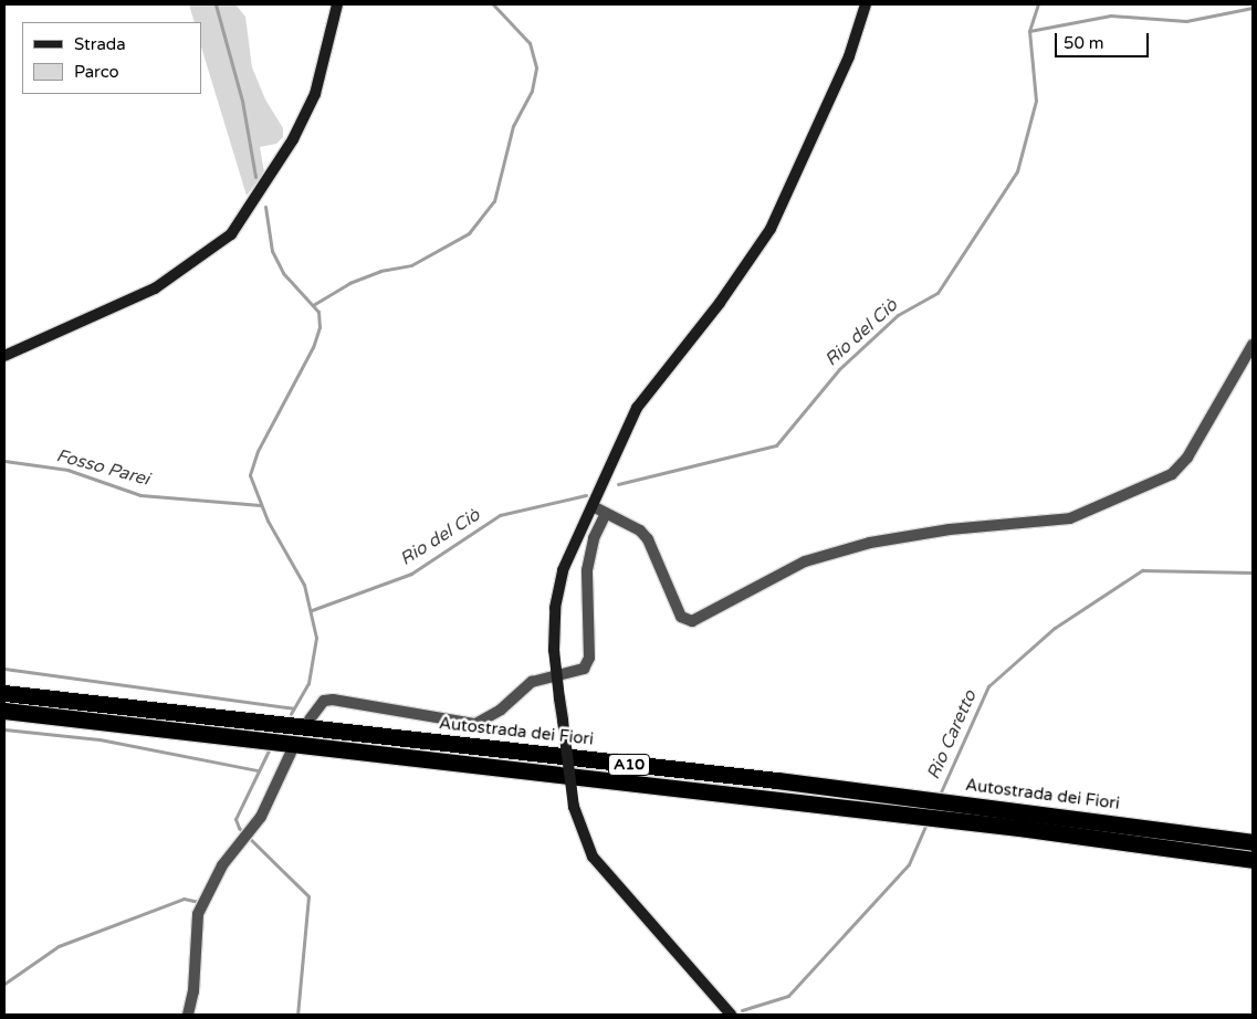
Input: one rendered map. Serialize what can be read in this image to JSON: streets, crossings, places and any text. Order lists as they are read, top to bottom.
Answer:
{
  "streets": {
    "highway": ["Autostrada dei Fiori", "A10"]
  },
  "water": ["Rio del Ciò", "Fosso Parei", "Rio Caretto"],
  "legend": ["Strada", "Parco"],
  "scale_bar": "50 m"
}
